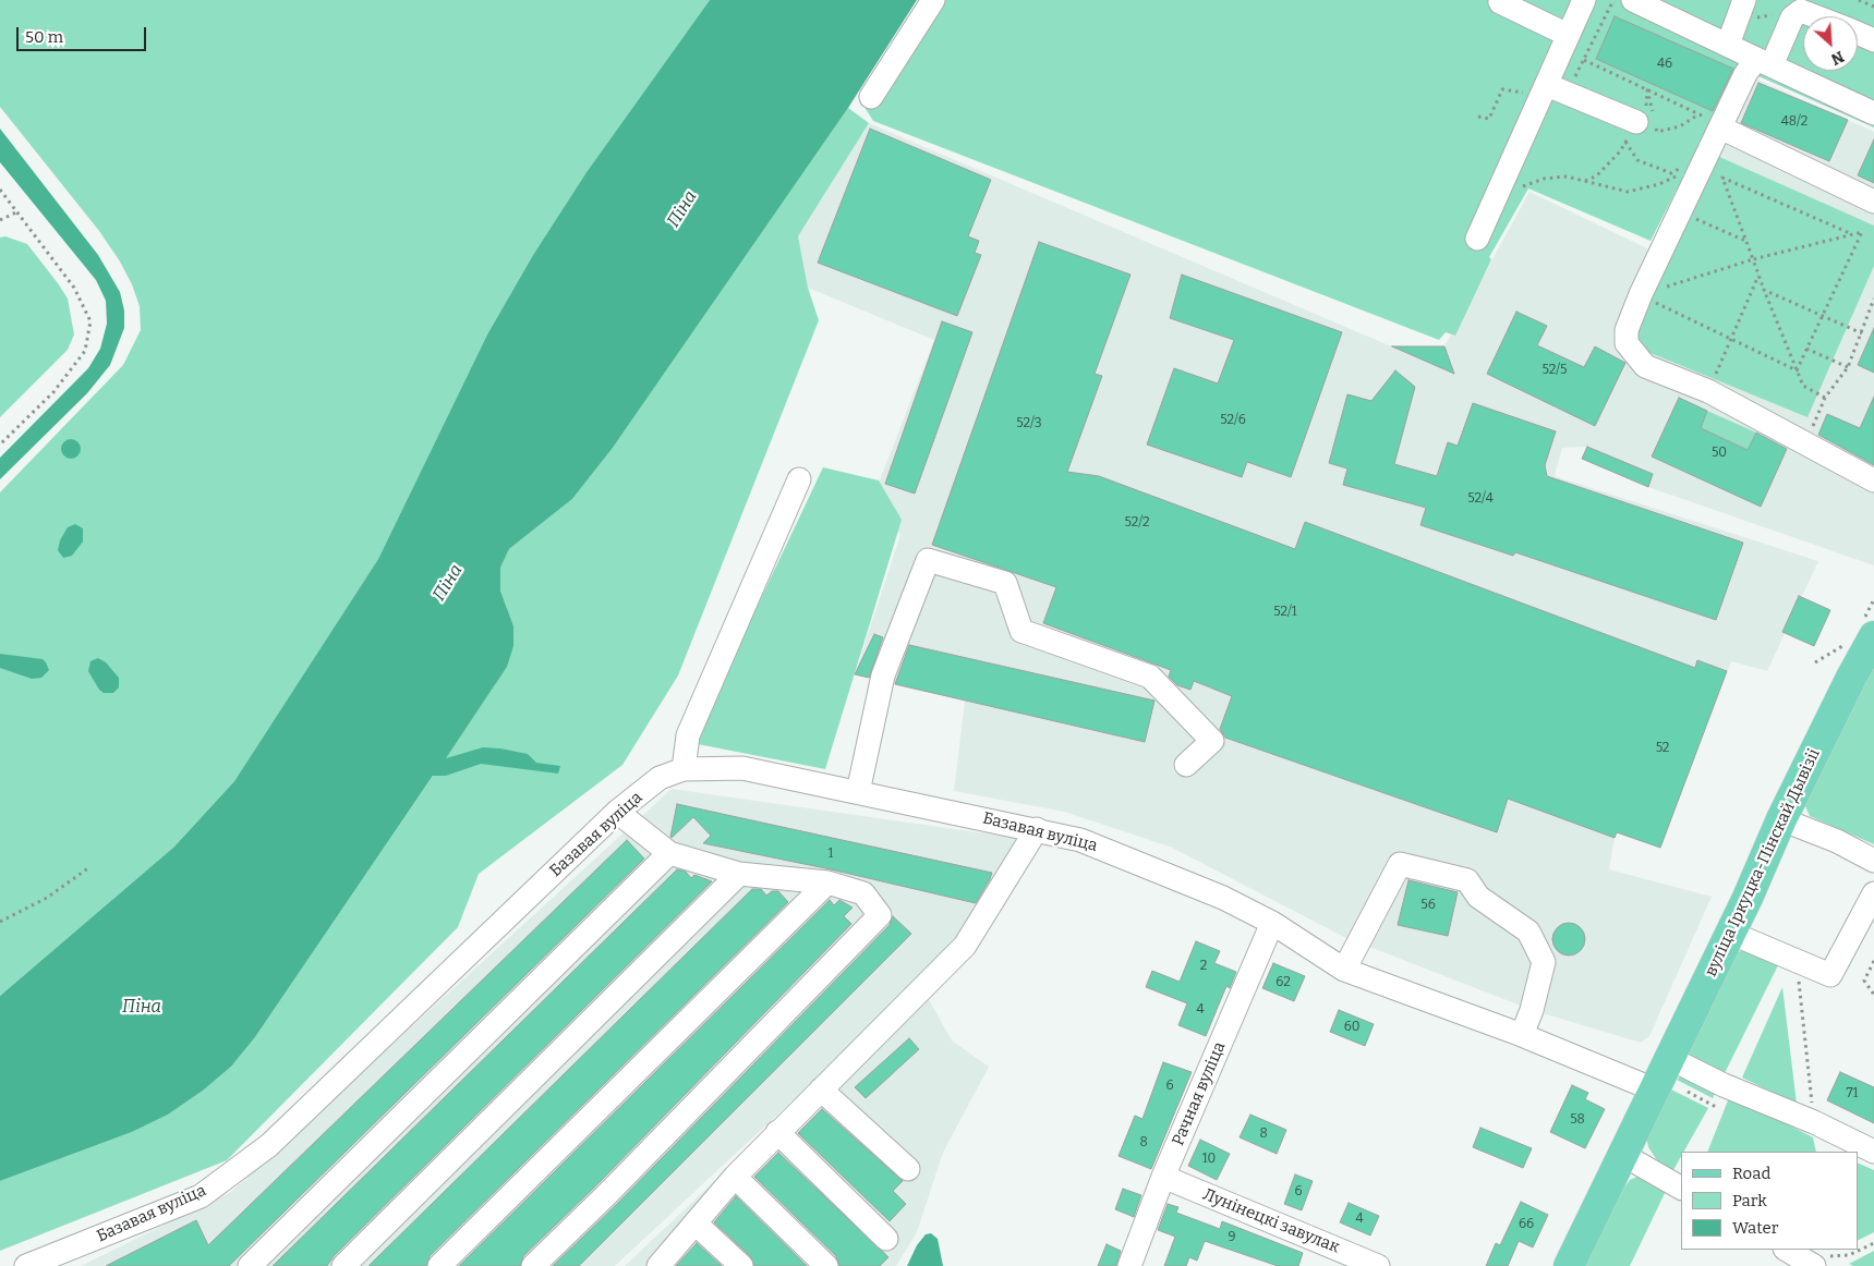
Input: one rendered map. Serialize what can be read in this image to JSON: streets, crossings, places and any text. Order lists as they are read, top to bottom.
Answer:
{
  "streets": {
    "main road": ["вуліца Іркуцка-Пінскай Дывізіі"],
    "street": ["Базавая вуліца", "Рачная вуліца", "Лунінецкі завулак"]
  },
  "crossings": [
    ["Базавая вуліца", "Рачная вуліца"],
    ["Рачная вуліца", "Лунінецкі завулак"]
  ],
  "water": ["Піна"],
  "house_numbers": [
    "46",
    "48/2",
    "52/5",
    "52/6",
    "52/3",
    "50",
    "52/4",
    "52/2",
    "52/1",
    "52",
    "1",
    "56",
    "2",
    "62",
    "4",
    "60",
    "6",
    "71",
    "58",
    "8",
    "8",
    "10",
    "6",
    "4",
    "66",
    "9"
  ],
  "legend": ["Road", "Park", "Water"],
  "scale_bar": "50 m",
  "north": "bottom right"
}
